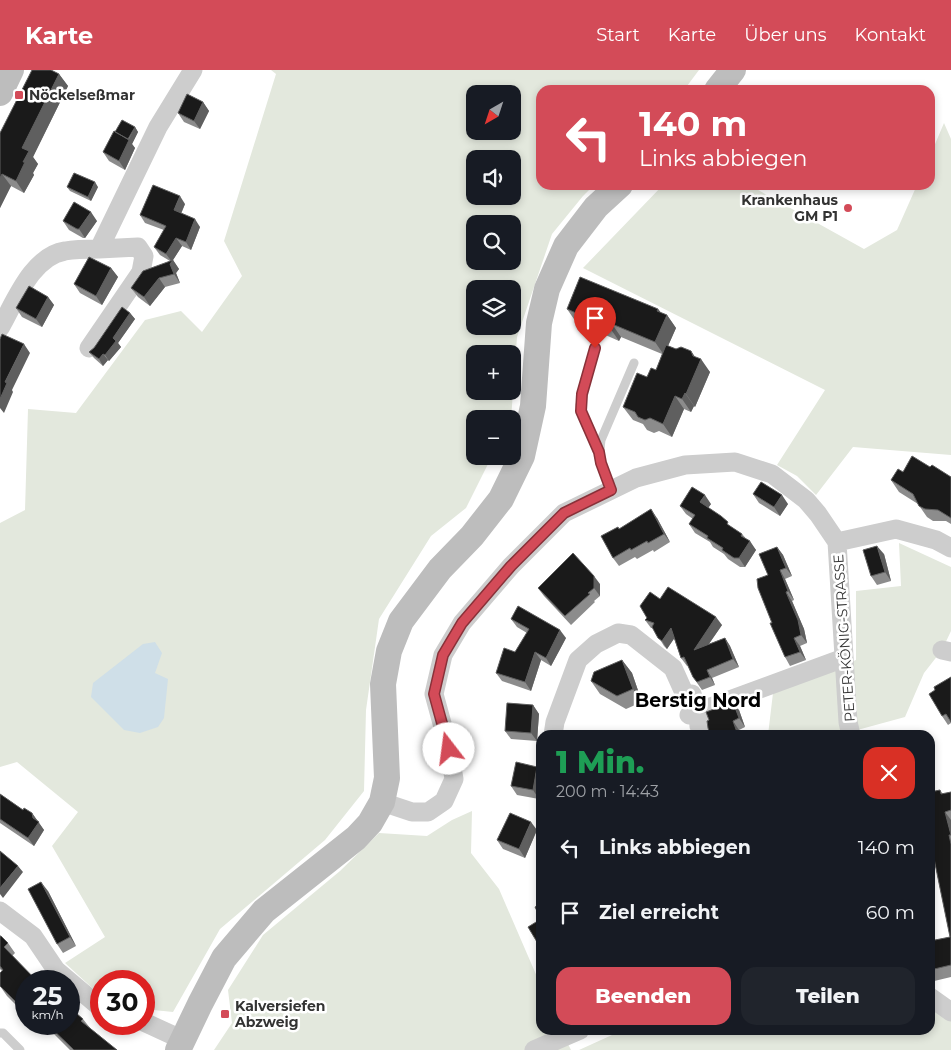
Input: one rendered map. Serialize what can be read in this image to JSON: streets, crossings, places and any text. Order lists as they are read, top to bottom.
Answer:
{
  "streets": {
    "street": ["PETER-KÖNIG-STRASSE"]
  },
  "districts": ["Berstig Nord"],
  "places": {
    "transit": ["Nöckelseßmar", "Kalversiefen Abzweig"],
    "other": ["Krankenhaus GM P1"]
  },
  "north": "bottom left",
  "page": {
    "header": "Karte",
    "nav": [
      "Start",
      "Karte",
      "Über uns",
      "Kontakt"
    ],
    "map_buttons": ["+", "−"],
    "turn": ["140 m", "Links abbiegen"],
    "heading": ["1 Min.", "200 m · 14:43"],
    "list": [
      {
        "name": "Links abbiegen",
        "value": "140 m"
      },
      {
        "name": "Ziel erreicht",
        "value": "60 m"
      }
    ],
    "buttons": ["Beenden", "Teilen"],
    "speed": "25 km/h",
    "limit": "30"
  }
}
